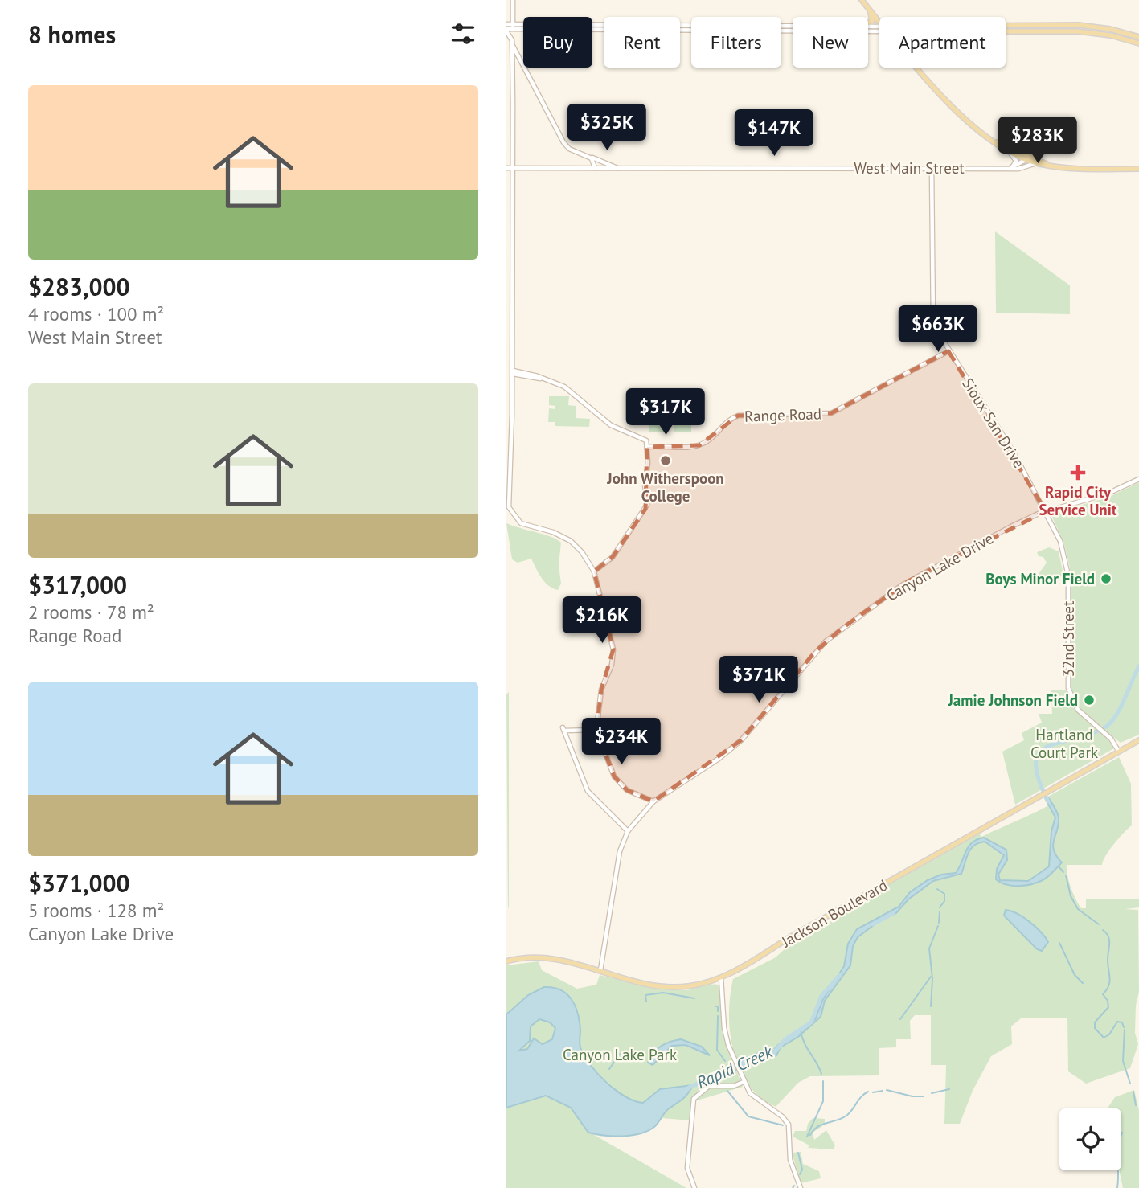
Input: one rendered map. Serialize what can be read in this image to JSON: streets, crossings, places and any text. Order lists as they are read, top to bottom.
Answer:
{
  "streets": {
    "main road": ["West Main Street", "Jackson Boulevard"],
    "street": [
      "Range Road",
      "Sioux San Drive",
      "Canyon Lake Drive",
      "32nd Street"
    ]
  },
  "crossings": [
    ["West Main Street", "Sioux San Drive"],
    ["Range Road", "Sioux San Drive"],
    ["Sioux San Drive", "Canyon Lake Drive"],
    ["Sioux San Drive", "32nd Street"],
    ["Canyon Lake Drive", "32nd Street"],
    ["Canyon Lake Drive", "Jackson Boulevard"],
    ["32nd Street", "Jackson Boulevard"]
  ],
  "water": ["Rapid Creek"],
  "parks": ["Hartland Court Park", "Canyon Lake Park"],
  "places": {
    "other": ["John Witherspoon College", "Boys Minor Field", "Jamie Johnson Field"],
    "health": ["Rapid City Service Unit"]
  },
  "page": {
    "heading": "8 homes",
    "chip": [
      "Buy",
      "Rent",
      "Filters",
      "New",
      "Apartment"
    ],
    "list": [
      {
        "name": "$283,000",
        "note": "4 rooms · 100 m² · West Main Street"
      },
      {
        "name": "$317,000",
        "note": "2 rooms · 78 m² · Range Road"
      },
      {
        "name": "$371,000",
        "note": "5 rooms · 128 m² · Canyon Lake Drive"
      }
    ],
    "price": [
      "$325K",
      "$147K",
      "$283K",
      "$663K",
      "$317K",
      "$216K",
      "$371K",
      "$234K"
    ]
  }
}
